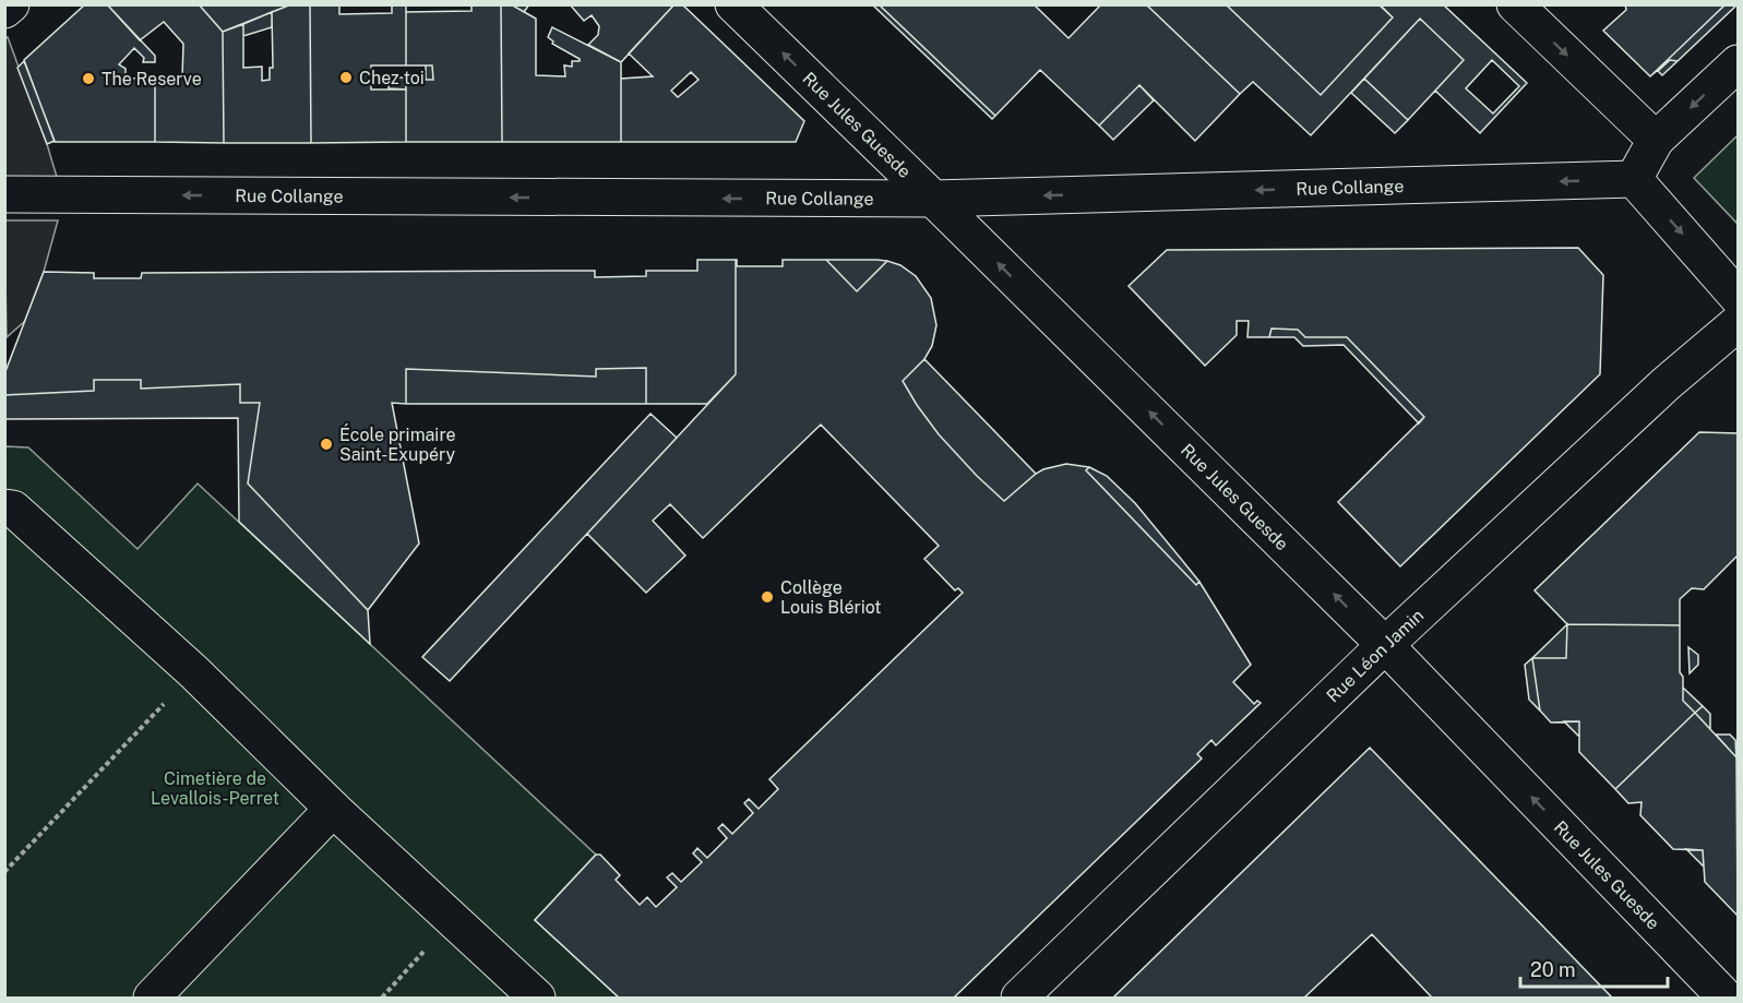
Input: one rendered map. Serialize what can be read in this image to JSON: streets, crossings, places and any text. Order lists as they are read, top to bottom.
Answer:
{
  "streets": {
    "street": ["Rue Jules Guesde", "Rue Collange", "Rue Léon Jamin"]
  },
  "crossings": [
    ["Rue Jules Guesde", "Rue Collange"],
    ["Rue Jules Guesde", "Rue Léon Jamin"]
  ],
  "one_way": ["Rue Jules Guesde", "Rue Collange"],
  "parks": ["Cimetière de Levallois-Perret"],
  "places": [
    "Chez toi",
    "The Reserve",
    "École primaire Saint-Exupéry",
    "Collège Louis Blériot"
  ],
  "scale_bar": "20 m"
}
